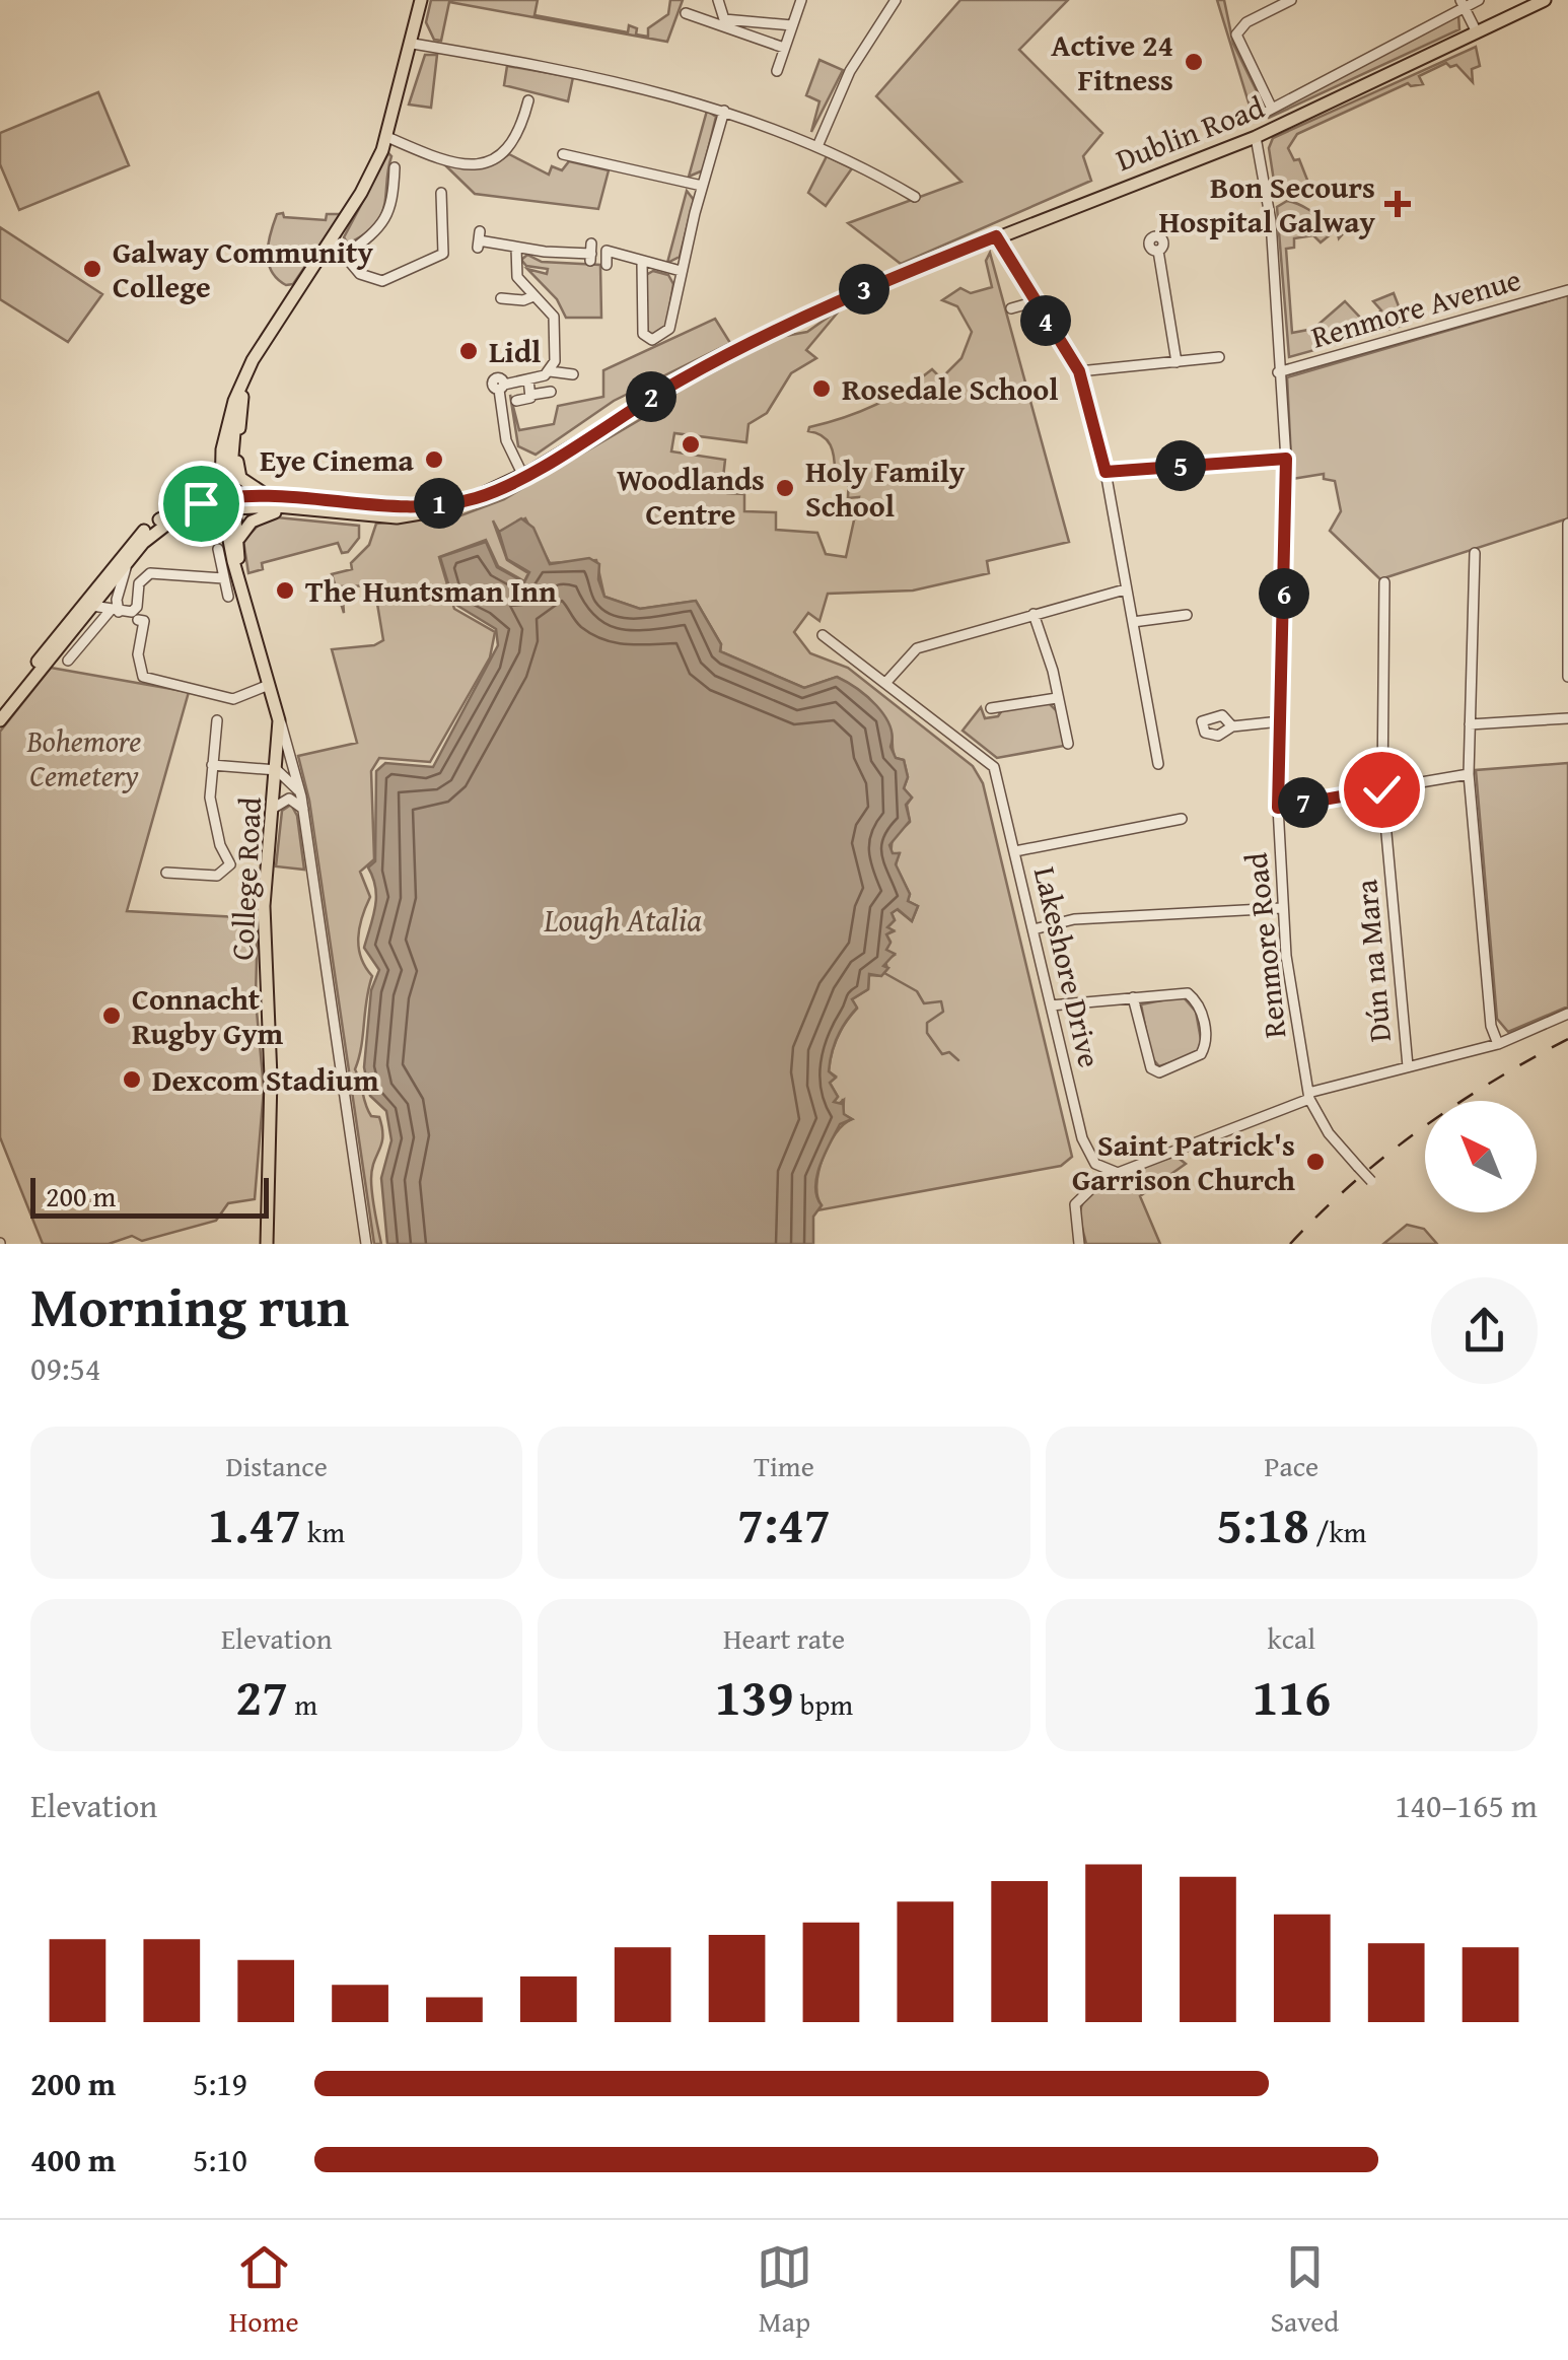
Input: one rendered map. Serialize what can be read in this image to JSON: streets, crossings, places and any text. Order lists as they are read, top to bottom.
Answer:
{
  "streets": {
    "main road": ["Dublin Road", "College Road"],
    "street": [
      "Renmore Avenue",
      "Renmore Road",
      "Dún na Mara",
      "Lakeshore Drive"
    ]
  },
  "crossings": [
    ["Dublin Road", "College Road"],
    ["Dublin Road", "Renmore Road"],
    ["Renmore Avenue", "Renmore Road"]
  ],
  "water": ["Lough Atalia"],
  "parks": ["Bohemore Cemetery"],
  "places": {
    "other": [
      "Active 24 Fitness",
      "Galway Community College",
      "Lidl",
      "Rosedale School",
      "Woodlands Centre",
      "Eye Cinema",
      "Holy Family School",
      "The Huntsman Inn",
      "Connacht Rugby Gym",
      "Dexcom Stadium",
      "Saint Patrick's Garrison Church"
    ],
    "health": ["Bon Secours Hospital Galway"]
  },
  "scale_bar": "200 m",
  "north": "top left",
  "page": {
    "pins": [
      "3",
      "4",
      "2",
      "5",
      "1",
      "6",
      "7"
    ],
    "scale": "200 m",
    "heading": ["Morning run", "09:54"],
    "stats": [
      ["Distance", "1.47 km"],
      ["Time", "7:47"],
      ["Pace", "5:18 /km"],
      ["Elevation", "27 m"],
      ["Heart rate", "139 bpm"],
      ["kcal", "116"]
    ],
    "chart": ["Elevation", "140–165 m"],
    "list": [
      {
        "name": "200 m",
        "note": "5:19"
      },
      {
        "name": "400 m",
        "note": "5:10"
      }
    ],
    "tabs": ["Home", "Map", "Saved"]
  }
}
